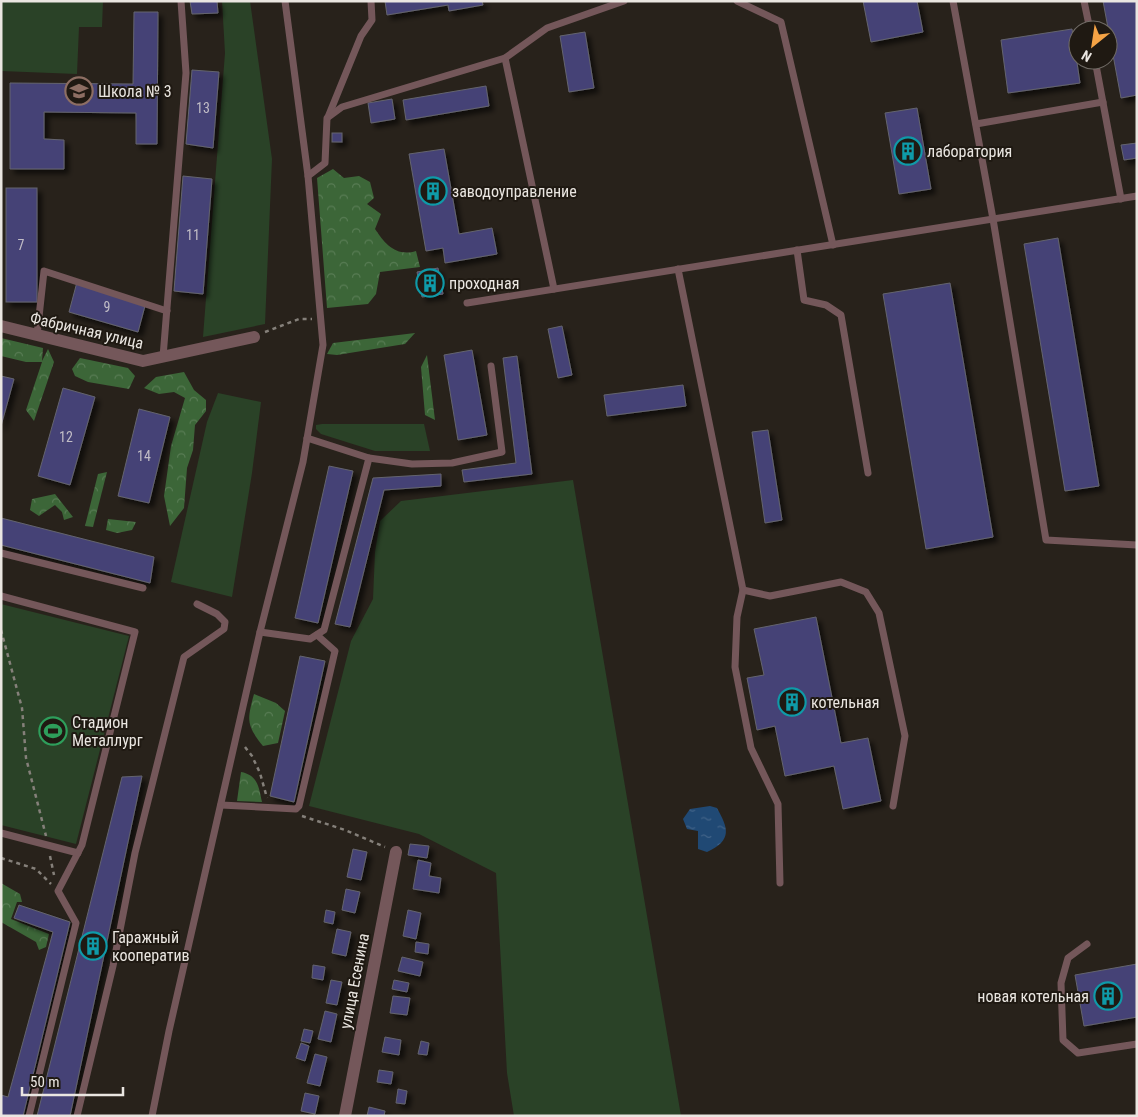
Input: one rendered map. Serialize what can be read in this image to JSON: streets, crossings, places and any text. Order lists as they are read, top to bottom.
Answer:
{
  "streets": {
    "street": ["Фабричная улица", "улица Есенина"]
  },
  "places": {
    "school or university": ["Школа № 3"],
    "building": [
      "лаборатория",
      "заводоуправление",
      "проходная",
      "котельная",
      "Гаражный кооператив",
      "новая котельная"
    ],
    "sports": ["Стадион Металлург"]
  },
  "house_numbers": [
    "13",
    "11",
    "7",
    "9",
    "12",
    "14"
  ],
  "scale_bar": "50 m",
  "north": "bottom left"
}
